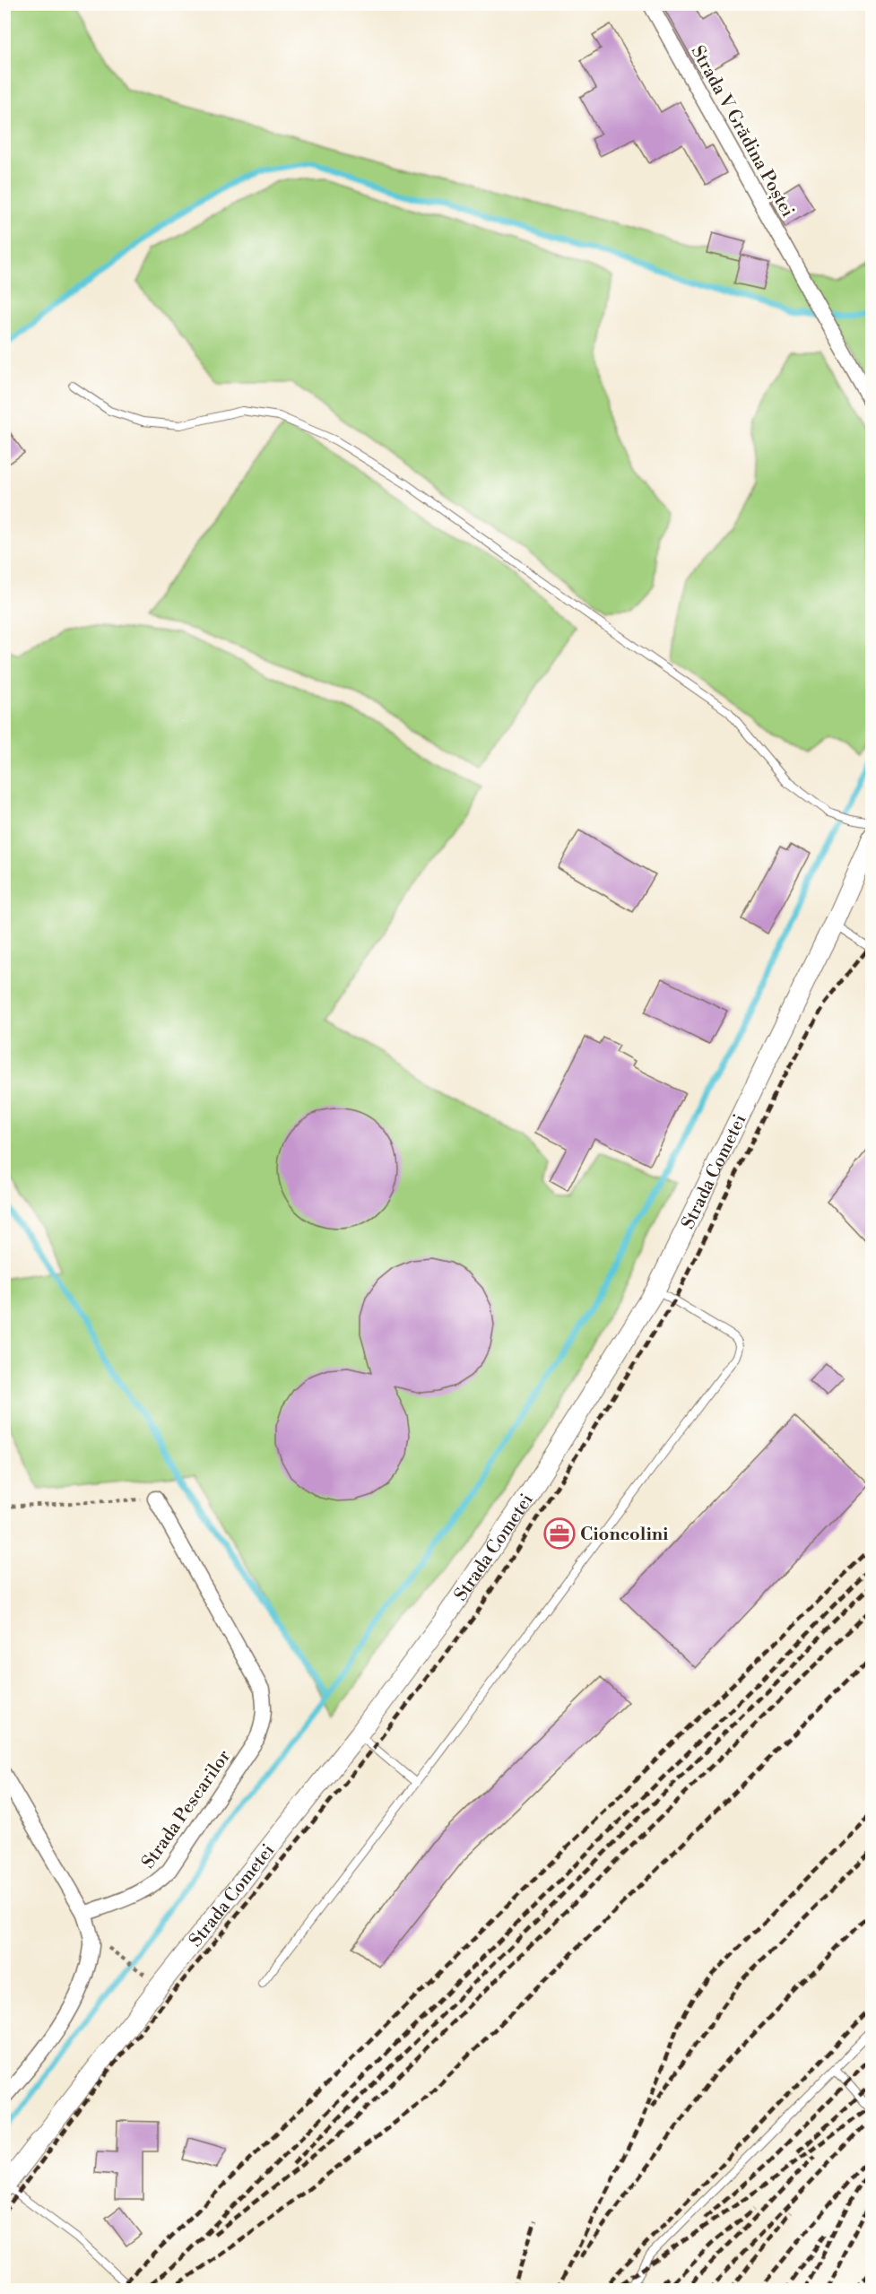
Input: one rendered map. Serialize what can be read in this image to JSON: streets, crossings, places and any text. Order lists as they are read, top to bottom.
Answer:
{
  "streets": {
    "street": ["Strada V Grădina Poștei", "Strada Cometei", "Strada Pescarilor"]
  },
  "places": {
    "office": ["Cioncolini"]
  }
}
